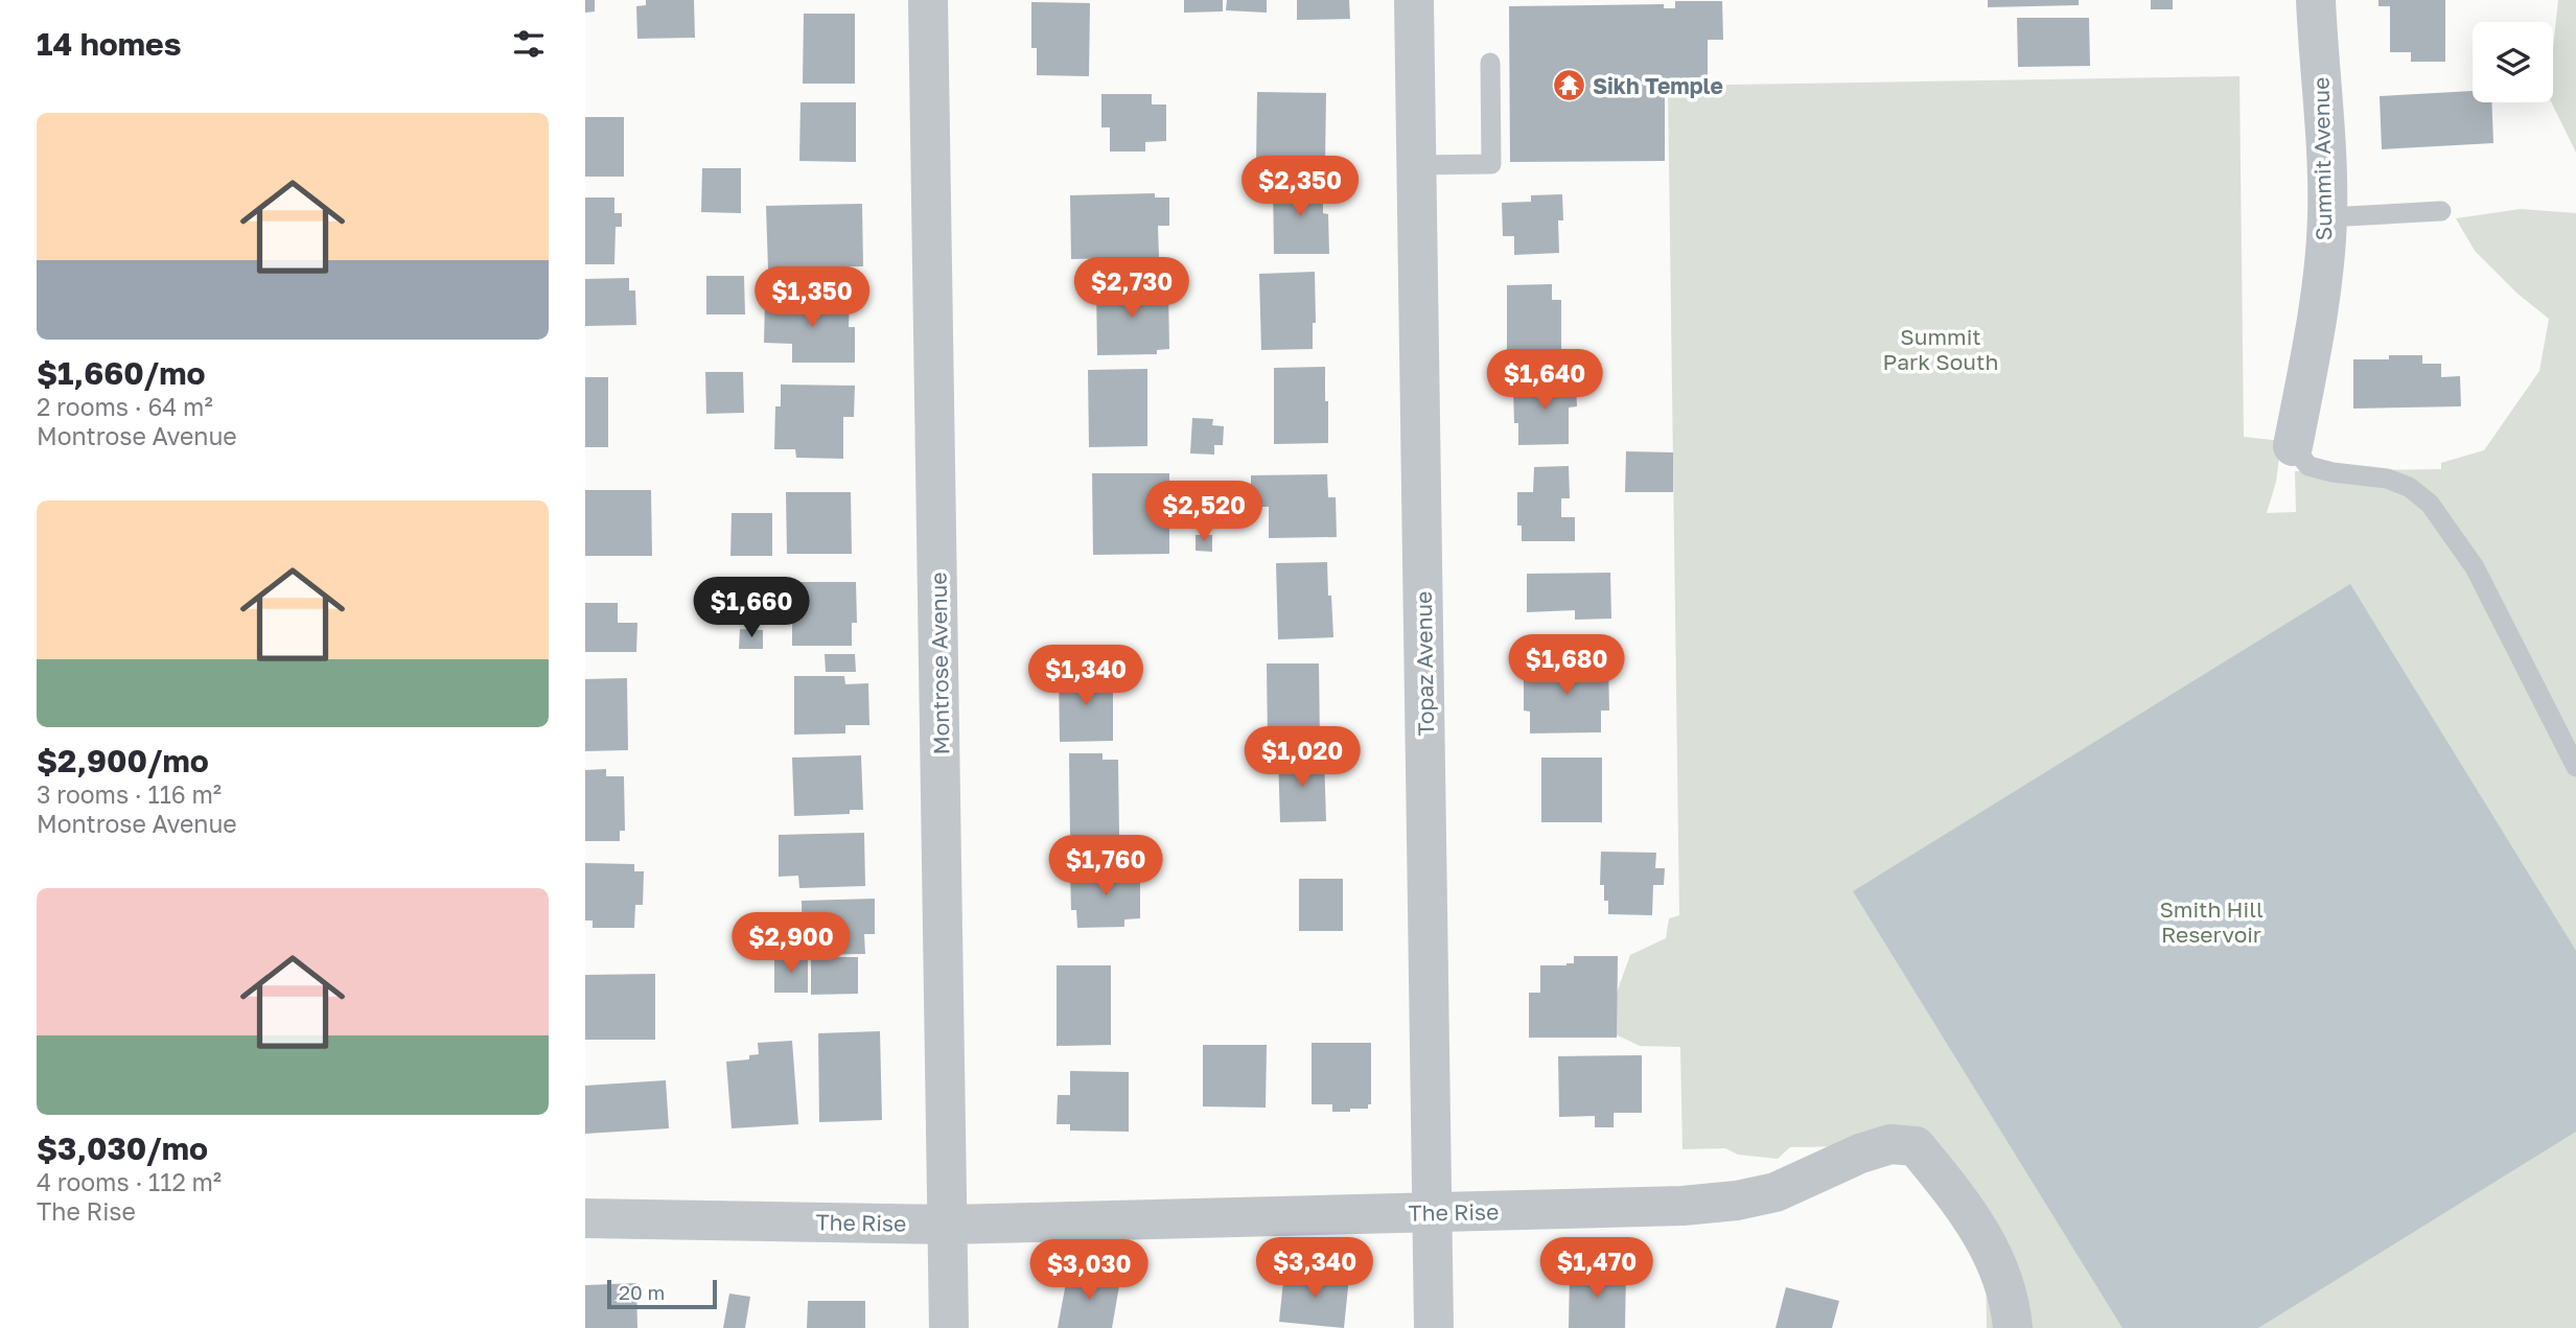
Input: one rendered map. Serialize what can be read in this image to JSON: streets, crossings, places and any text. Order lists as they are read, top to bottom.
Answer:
{
  "streets": {
    "street": [
      "Summit Avenue",
      "Montrose Avenue",
      "Topaz Avenue",
      "The Rise"
    ]
  },
  "crossings": [
    ["Montrose Avenue", "The Rise"],
    ["Topaz Avenue", "The Rise"]
  ],
  "parks": ["Summit Park South", "Smith Hill Reservoir"],
  "places": {
    "temple": ["Sikh Temple"]
  },
  "scale_bar": "20 m",
  "page": {
    "heading": "14 homes",
    "list": [
      {
        "name": "$1,660/mo",
        "note": "2 rooms · 64 m² · Montrose Avenue"
      },
      {
        "name": "$2,900/mo",
        "note": "3 rooms · 116 m² · Montrose Avenue"
      },
      {
        "name": "$3,030/mo",
        "note": "4 rooms · 112 m² · The Rise"
      }
    ],
    "price": [
      "$2,350",
      "$2,730",
      "$1,350",
      "$1,640",
      "$2,520",
      "$1,660",
      "$1,680",
      "$1,340",
      "$1,020",
      "$1,760",
      "$2,900",
      "$3,340",
      "$1,470",
      "$3,030"
    ],
    "scale": "20 m"
  }
}
